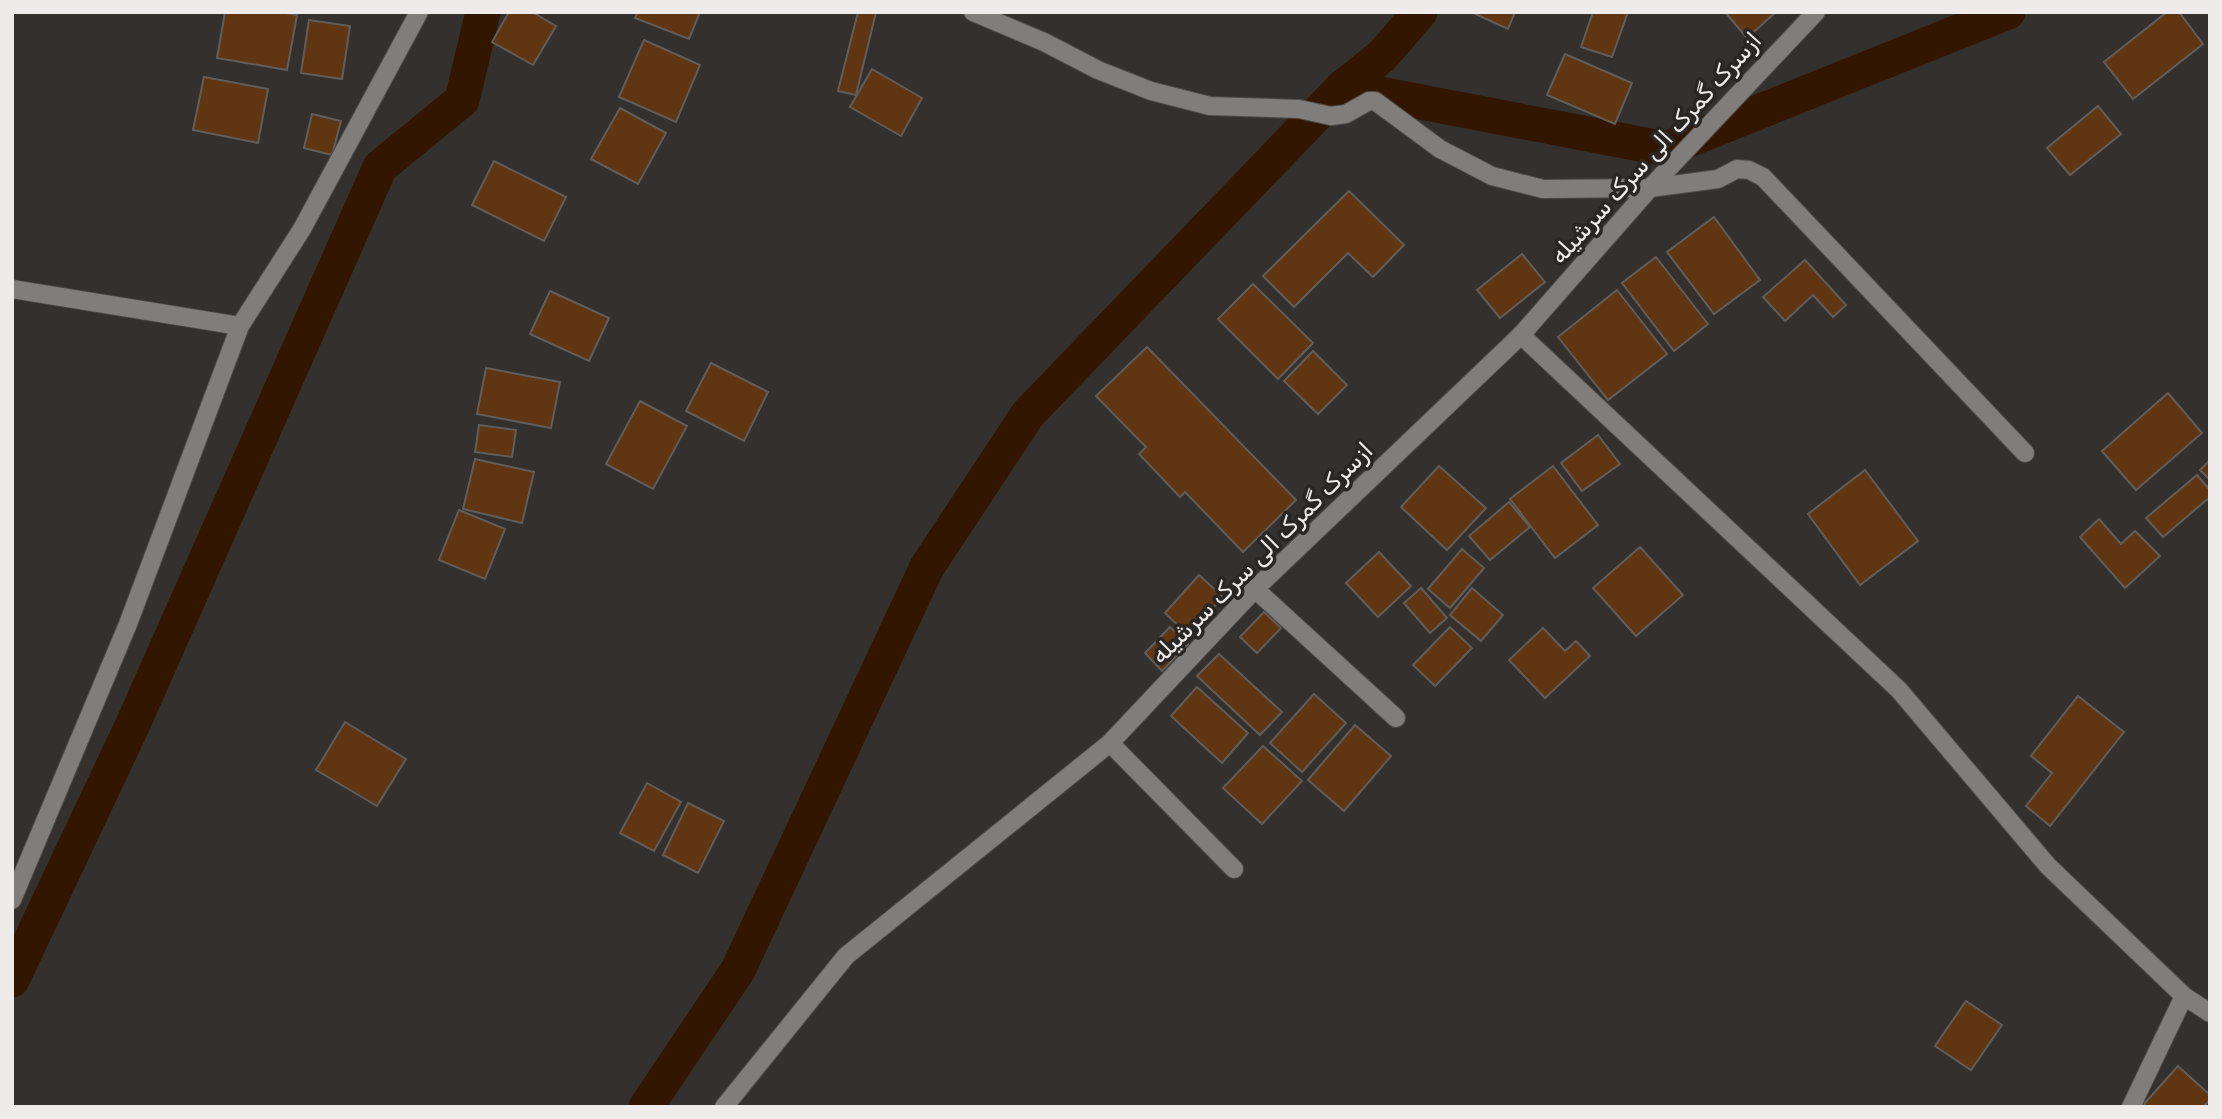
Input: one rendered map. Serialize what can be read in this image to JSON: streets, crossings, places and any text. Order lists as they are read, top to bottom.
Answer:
{
  "streets": {
    "street": ["ازسرک گمرک الی سرک سرشیله"]
  }
}
